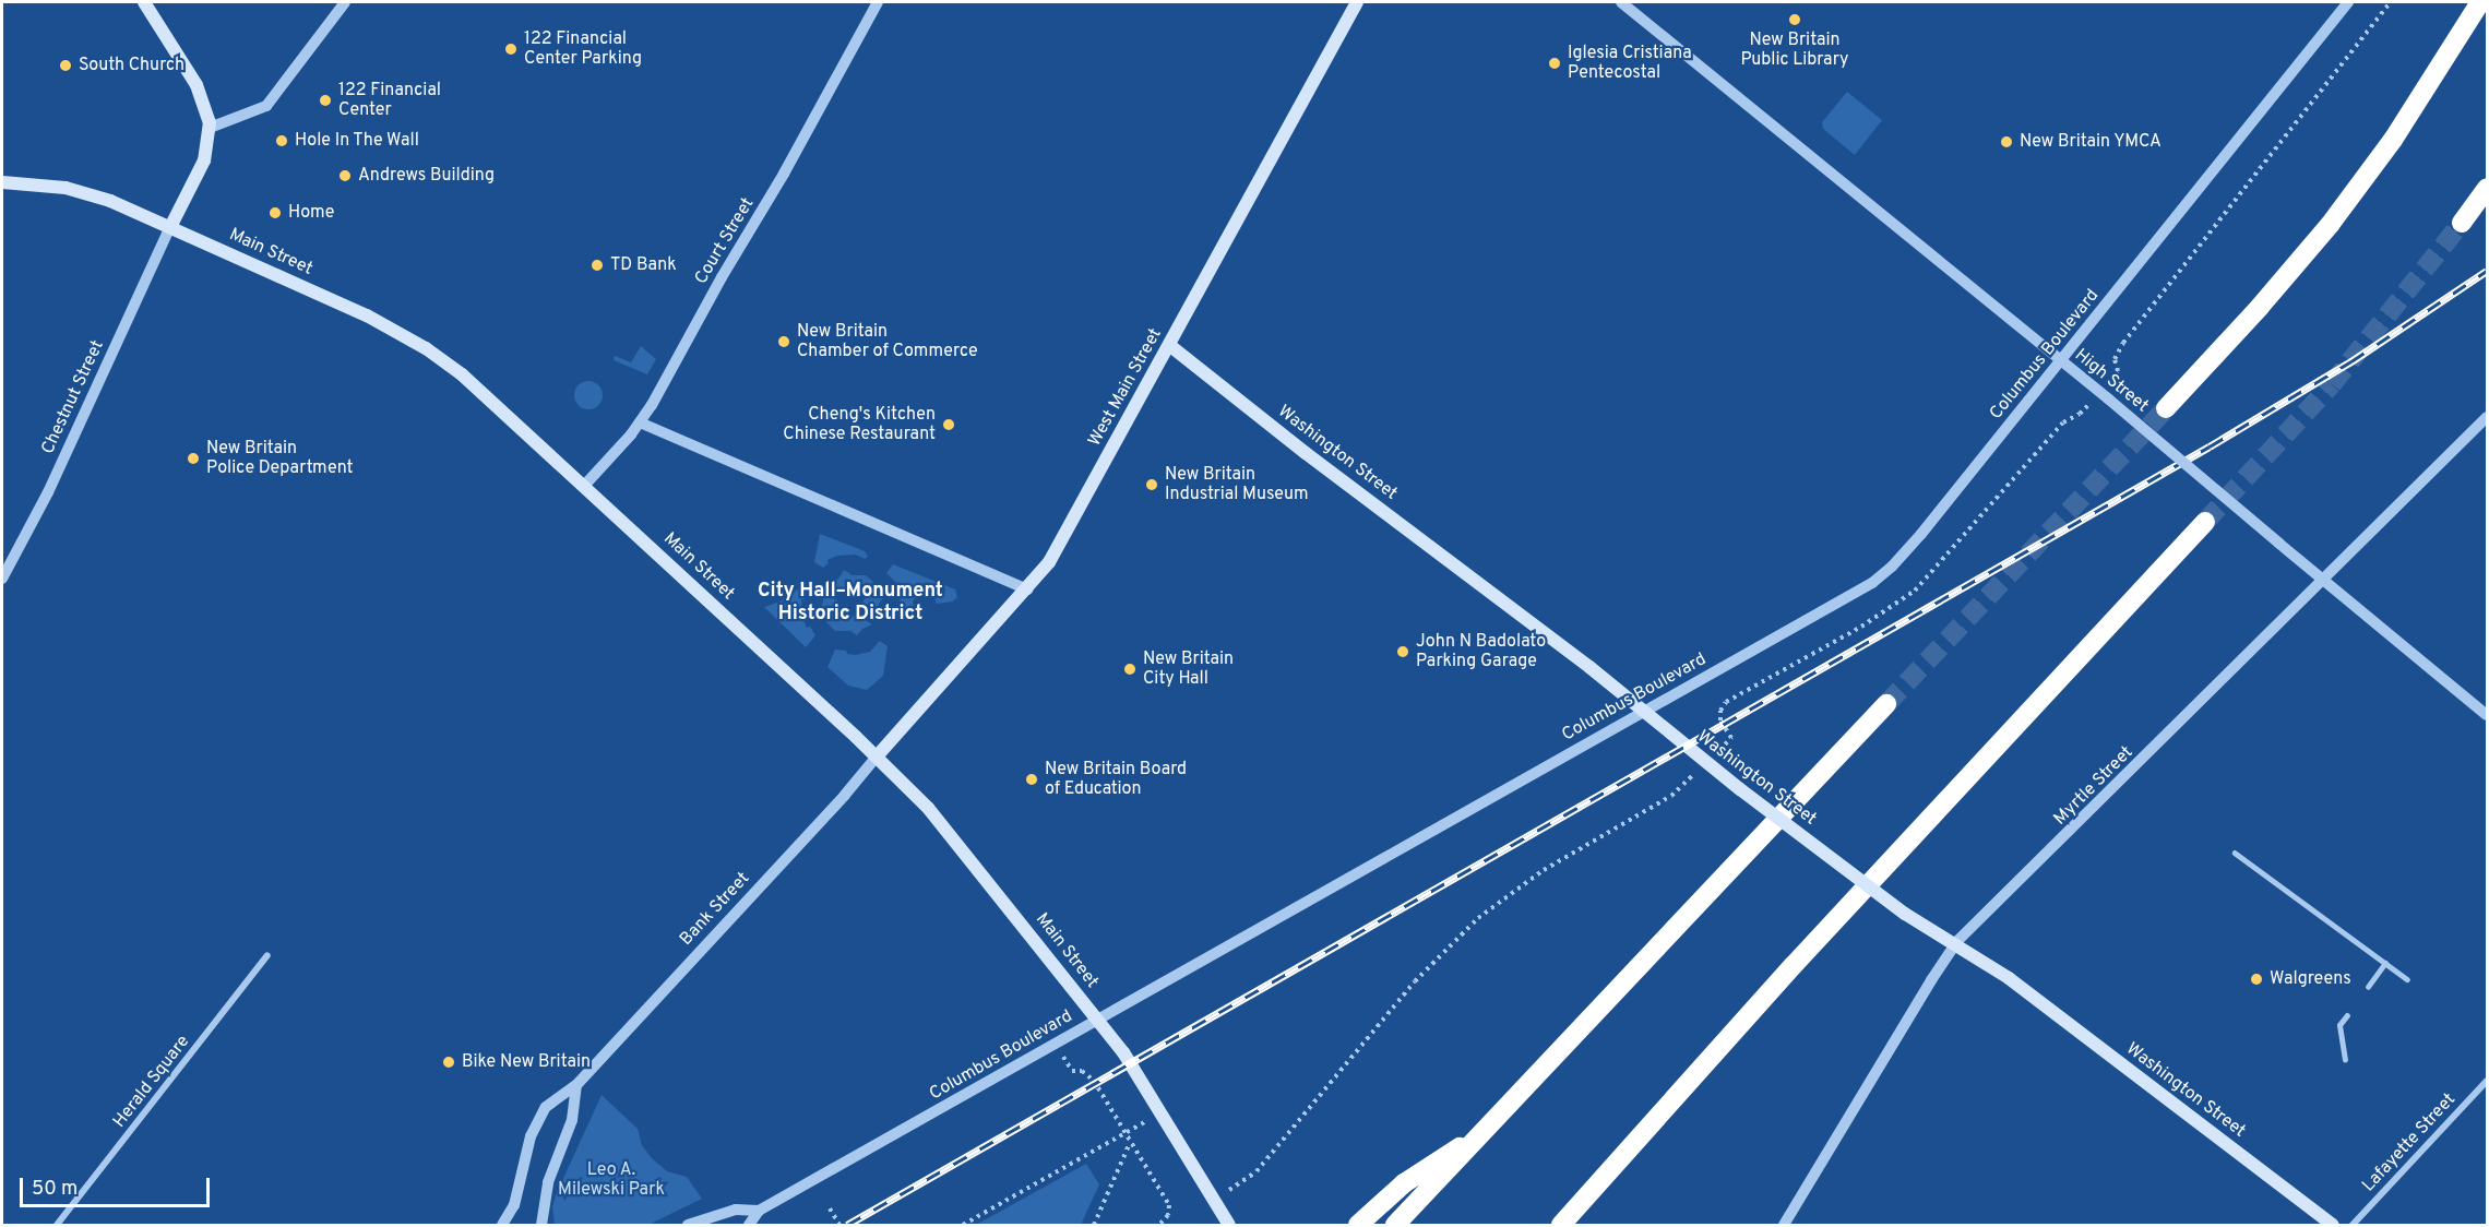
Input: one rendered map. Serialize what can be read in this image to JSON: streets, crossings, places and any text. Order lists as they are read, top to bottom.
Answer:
{
  "streets": {
    "main road": ["Main Street", "West Main Street", "Washington Street"],
    "street": [
      "Court Street",
      "Columbus Boulevard",
      "High Street",
      "Chestnut Street",
      "Myrtle Street",
      "Bank Street",
      "Herald Square",
      "Lafayette Street"
    ]
  },
  "crossings": [
    ["Court Street", "Main Street"],
    ["Main Street", "Columbus Boulevard"],
    ["Main Street", "West Main Street"],
    ["Main Street", "Chestnut Street"],
    ["Main Street", "Bank Street"],
    ["Columbus Boulevard", "High Street"],
    ["Columbus Boulevard", "Washington Street"],
    ["High Street", "Myrtle Street"],
    ["West Main Street", "Washington Street"],
    ["West Main Street", "Bank Street"],
    ["Washington Street", "Myrtle Street"]
  ],
  "districts": ["City Hall–Monument Historic District"],
  "parks": ["Leo A. Milewski Park"],
  "places": [
    "New Britain Public Library",
    "122 Financial Center Parking",
    "Iglesia Cristiana Pentecostal",
    "South Church",
    "122 Financial Center",
    "Hole In The Wall",
    "New Britain YMCA",
    "Andrews Building",
    "Home",
    "TD Bank",
    "New Britain Chamber of Commerce",
    "Cheng's Kitchen Chinese Restaurant",
    "New Britain Police Department",
    "New Britain Industrial Museum",
    "John N Badolato Parking Garage",
    "New Britain City Hall",
    "New Britain Board of Education",
    "Walgreens",
    "Bike New Britain"
  ],
  "scale_bar": "50 m"
}
